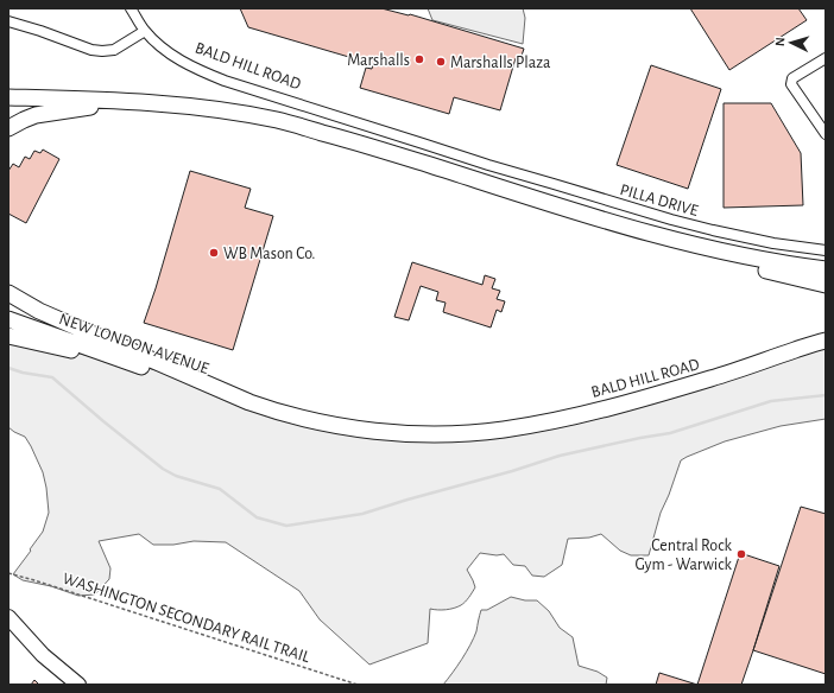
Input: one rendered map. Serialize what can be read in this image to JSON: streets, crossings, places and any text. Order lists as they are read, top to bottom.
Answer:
{
  "streets": {
    "main road": ["BALD HILL ROAD", "NEW LONDON AVENUE"],
    "street": ["PILLA DRIVE"],
    "path": ["WASHINGTON SECONDARY RAIL TRAIL"]
  },
  "crossings": [
    ["BALD HILL ROAD", "PILLA DRIVE"],
    ["BALD HILL ROAD", "NEW LONDON AVENUE"]
  ],
  "places": [
    "Marshalls",
    "Marshalls Plaza",
    "WB Mason Co.",
    "Central Rock Gym - Warwick"
  ],
  "north": "left"
}
